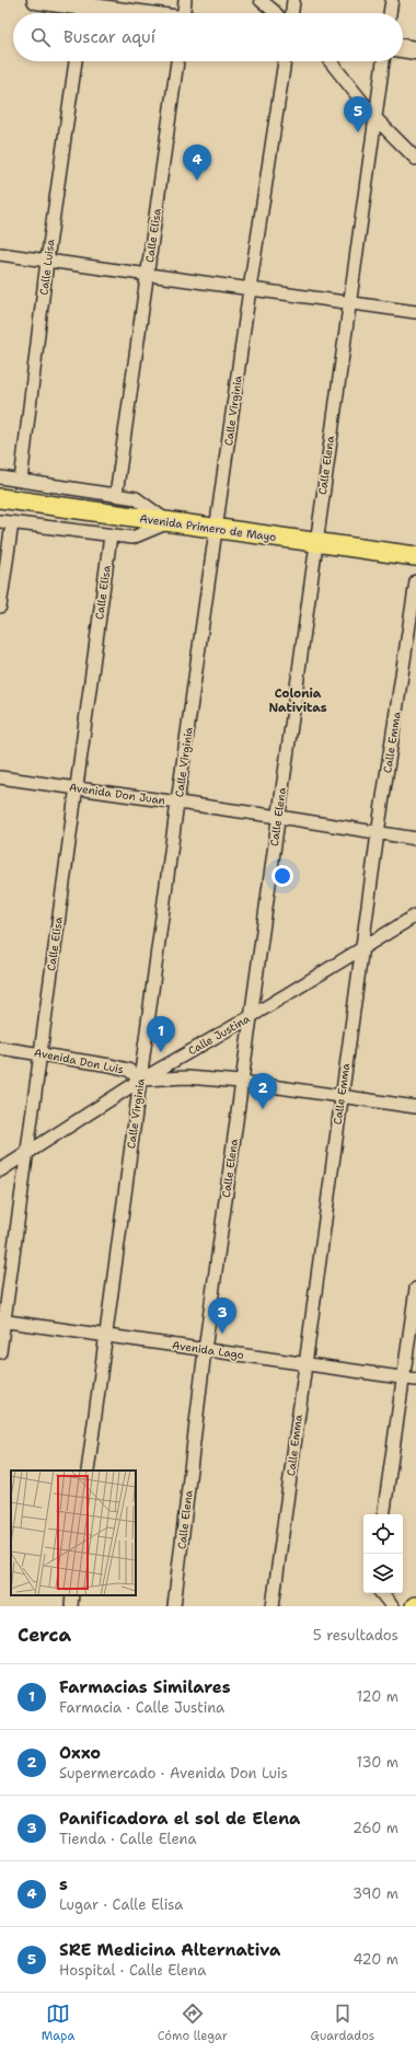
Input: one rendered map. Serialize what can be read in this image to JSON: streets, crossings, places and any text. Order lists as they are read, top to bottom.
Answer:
{
  "streets": {
    "main road": ["Avenida Primero de Mayo"],
    "street": [
      "Calle Elisa",
      "Calle Luisa",
      "Calle Virginia",
      "Calle Elena",
      "Calle Emma",
      "Avenida Don Juan",
      "Calle Justina",
      "Avenida Don Luis",
      "Avenida Lago"
    ]
  },
  "crossings": [
    ["Calle Elisa", "Avenida Don Juan"],
    ["Calle Elisa", "Calle Justina"],
    ["Calle Elisa", "Avenida Don Luis"],
    ["Calle Elisa", "Avenida Lago"],
    ["Calle Virginia", "Avenida Primero de Mayo"],
    ["Calle Virginia", "Avenida Don Juan"],
    ["Calle Virginia", "Calle Justina"],
    ["Calle Virginia", "Avenida Don Luis"],
    ["Calle Virginia", "Avenida Lago"],
    ["Calle Elena", "Avenida Primero de Mayo"],
    ["Calle Elena", "Avenida Don Juan"],
    ["Calle Elena", "Calle Justina"],
    ["Calle Elena", "Avenida Lago"],
    ["Calle Emma", "Avenida Don Juan"],
    ["Calle Emma", "Calle Justina"],
    ["Calle Emma", "Avenida Lago"],
    ["Calle Justina", "Avenida Don Luis"]
  ],
  "districts": ["Colonia Nativitas"],
  "page": {
    "search": "Buscar aquí",
    "pins": [
      "5",
      "4",
      "1",
      "2",
      "3"
    ],
    "heading": ["Cerca", "5 resultados"],
    "list": [
      {
        "mark": "1",
        "name": "Farmacias Similares",
        "note": "Farmacia · Calle Justina",
        "value": "120 m"
      },
      {
        "mark": "2",
        "name": "Oxxo",
        "note": "Supermercado · Avenida Don Luis",
        "value": "130 m"
      },
      {
        "mark": "3",
        "name": "Panificadora el sol de Elena",
        "note": "Tienda · Calle Elena",
        "value": "260 m"
      },
      {
        "mark": "4",
        "name": "s",
        "note": "Lugar · Calle Elisa",
        "value": "390 m"
      },
      {
        "mark": "5",
        "name": "SRE Medicina Alternativa",
        "note": "Hospital · Calle Elena",
        "value": "420 m"
      }
    ],
    "nav": ["Mapa", "Cómo llegar", "Guardados"]
  }
}
